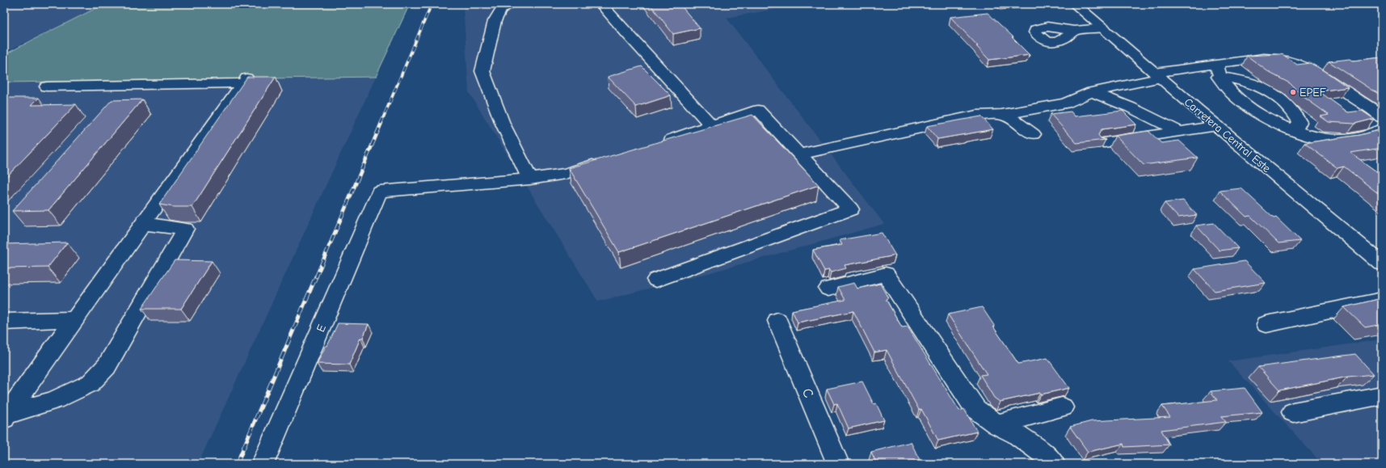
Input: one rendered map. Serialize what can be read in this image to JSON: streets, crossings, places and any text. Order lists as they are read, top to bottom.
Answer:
{
  "streets": {
    "street": ["Carretera Central Este", "E", "C"]
  },
  "places": ["EPEF"]
}
